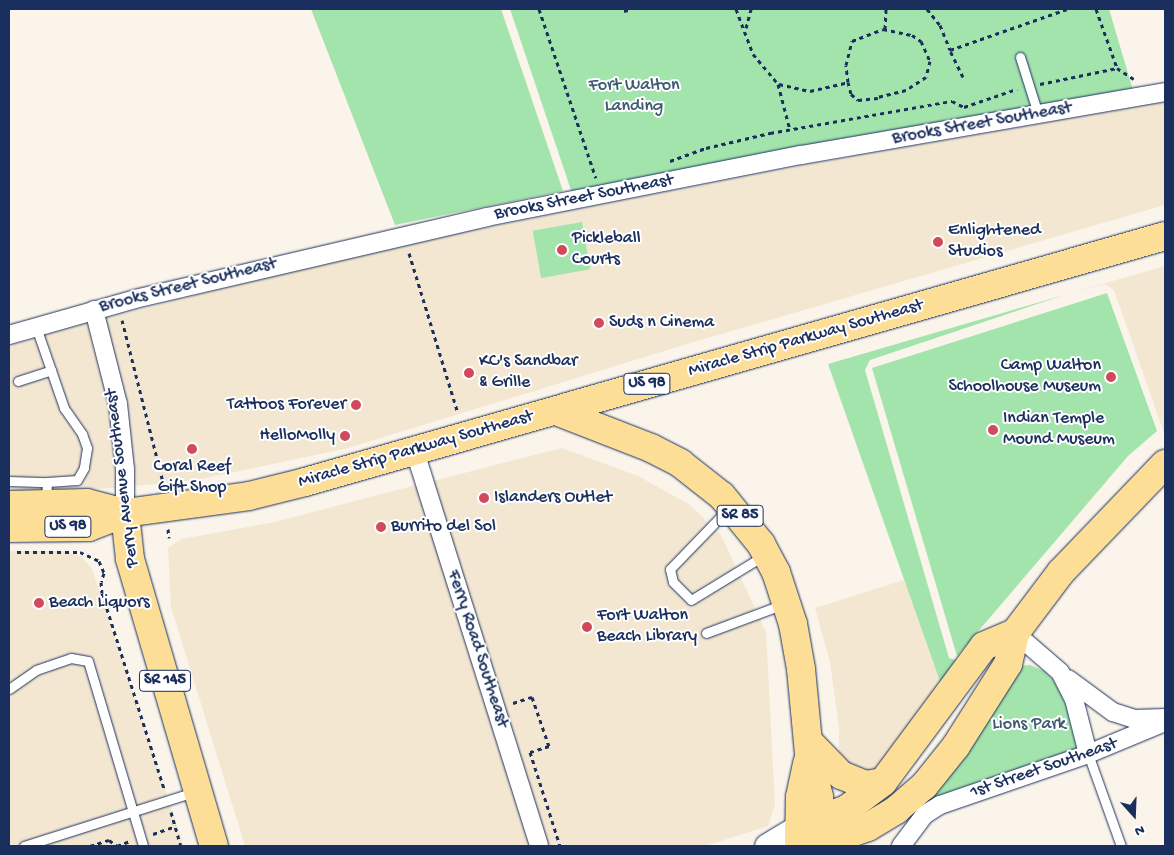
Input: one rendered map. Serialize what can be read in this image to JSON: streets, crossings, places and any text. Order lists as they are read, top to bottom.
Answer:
{
  "streets": {
    "main road": [
      "Miracle Strip Parkway Southeast",
      "US 98",
      "Perry Avenue Southeast",
      "SR 85",
      "SR 145"
    ],
    "street": ["Brooks Street Southeast", "Ferry Road Southeast", "1st Street Southeast"]
  },
  "crossings": [
    ["Brooks Street Southeast", "Perry Avenue Southeast"],
    ["Miracle Strip Parkway Southeast", "US 98"],
    ["Miracle Strip Parkway Southeast", "Perry Avenue Southeast"],
    ["Miracle Strip Parkway Southeast", "SR 85"],
    ["Miracle Strip Parkway Southeast", "Ferry Road Southeast"],
    ["US 98", "Perry Avenue Southeast"]
  ],
  "parks": ["Fort Walton Landing", "Lions Park"],
  "places": [
    "Enlightened Studios",
    "Pickleball Courts",
    "Suds n Cinema",
    "KC's Sandbar & Grille",
    "Camp Walton Schoolhouse Museum",
    "Tattoos Forever",
    "Indian Temple Mound Museum",
    "HelloMolly",
    "Coral Reef Gift Shop",
    "Islanders Outlet",
    "Burrito del Sol",
    "Beach Liquors",
    "Fort Walton Beach Library"
  ],
  "north": "bottom"
}
